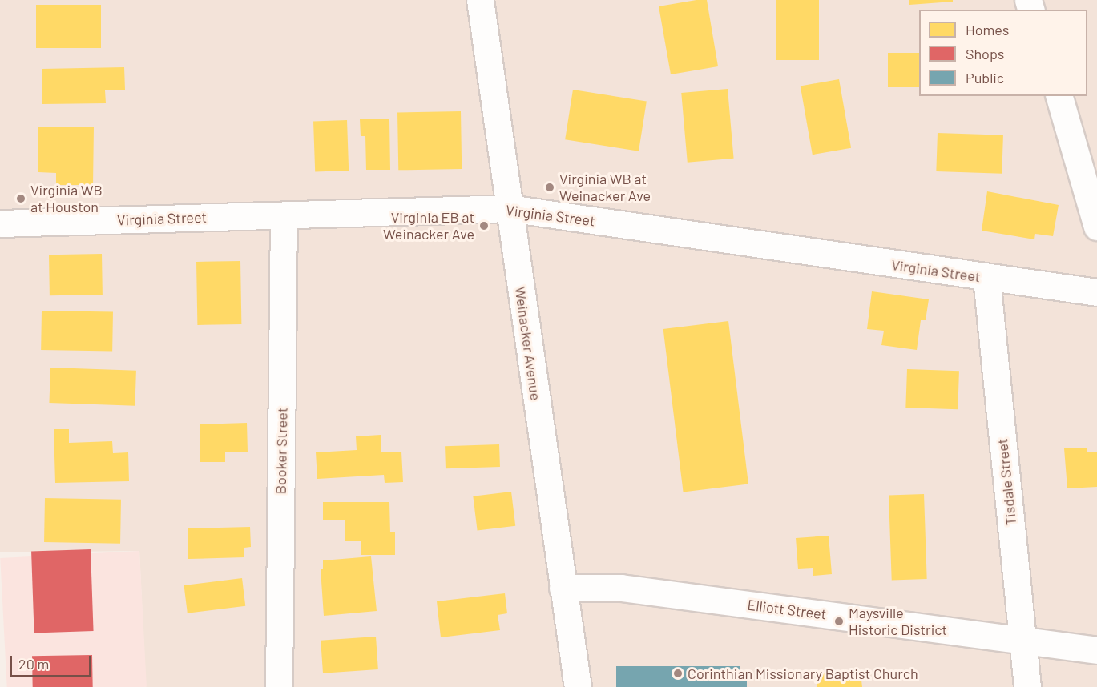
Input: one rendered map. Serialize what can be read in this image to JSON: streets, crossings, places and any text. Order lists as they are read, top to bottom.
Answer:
{
  "streets": {
    "street": [
      "Virginia Street",
      "Weinacker Avenue",
      "Booker Street",
      "Tisdale Street",
      "Elliott Street"
    ]
  },
  "crossings": [
    ["Virginia Street", "Weinacker Avenue"],
    ["Virginia Street", "Booker Street"],
    ["Virginia Street", "Tisdale Street"],
    ["Weinacker Avenue", "Elliott Street"],
    ["Tisdale Street", "Elliott Street"]
  ],
  "places": [
    "Virginia WB at Weinacker Ave",
    "Virginia WB at Houston",
    "Virginia EB at Weinacker Ave",
    "Maysville Historic District",
    "Corinthian Missionary Baptist Church"
  ],
  "legend": ["Homes", "Shops", "Public"],
  "scale_bar": "20 m"
}
